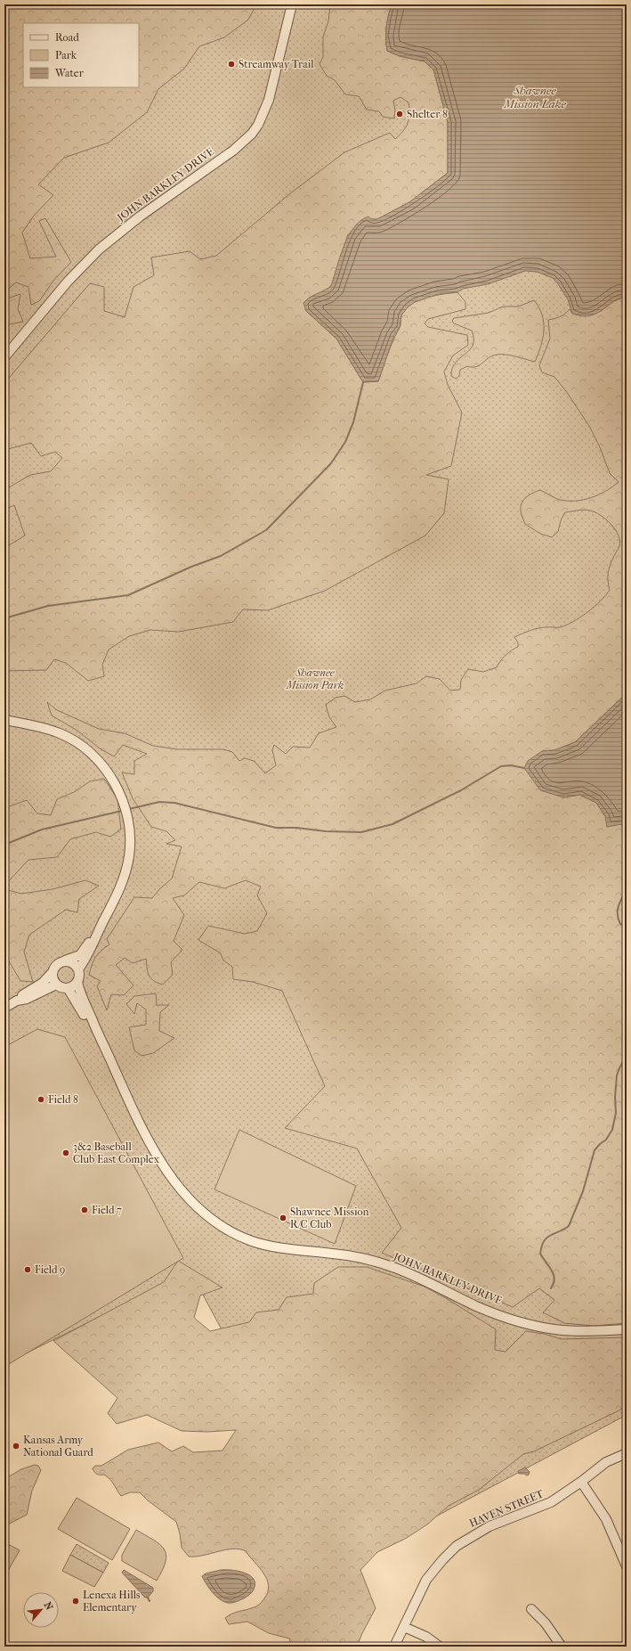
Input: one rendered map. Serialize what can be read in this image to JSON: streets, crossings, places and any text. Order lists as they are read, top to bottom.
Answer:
{
  "streets": {
    "street": ["JOHN BARKLEY DRIVE", "HAVEN STREET"]
  },
  "water": ["Shawnee Mission Lake"],
  "parks": ["Shawnee Mission Park"],
  "places": [
    "Streamway Trail",
    "Shelter 8",
    "Field 8",
    "3&2 Baseball Club East Complex",
    "Field 7",
    "Shawnee Mission R/C Club",
    "Field 9",
    "Kansas Army National Guard",
    "Lenexa Hills Elementary"
  ],
  "legend": ["Road", "Park", "Water"],
  "north": "top right"
}
